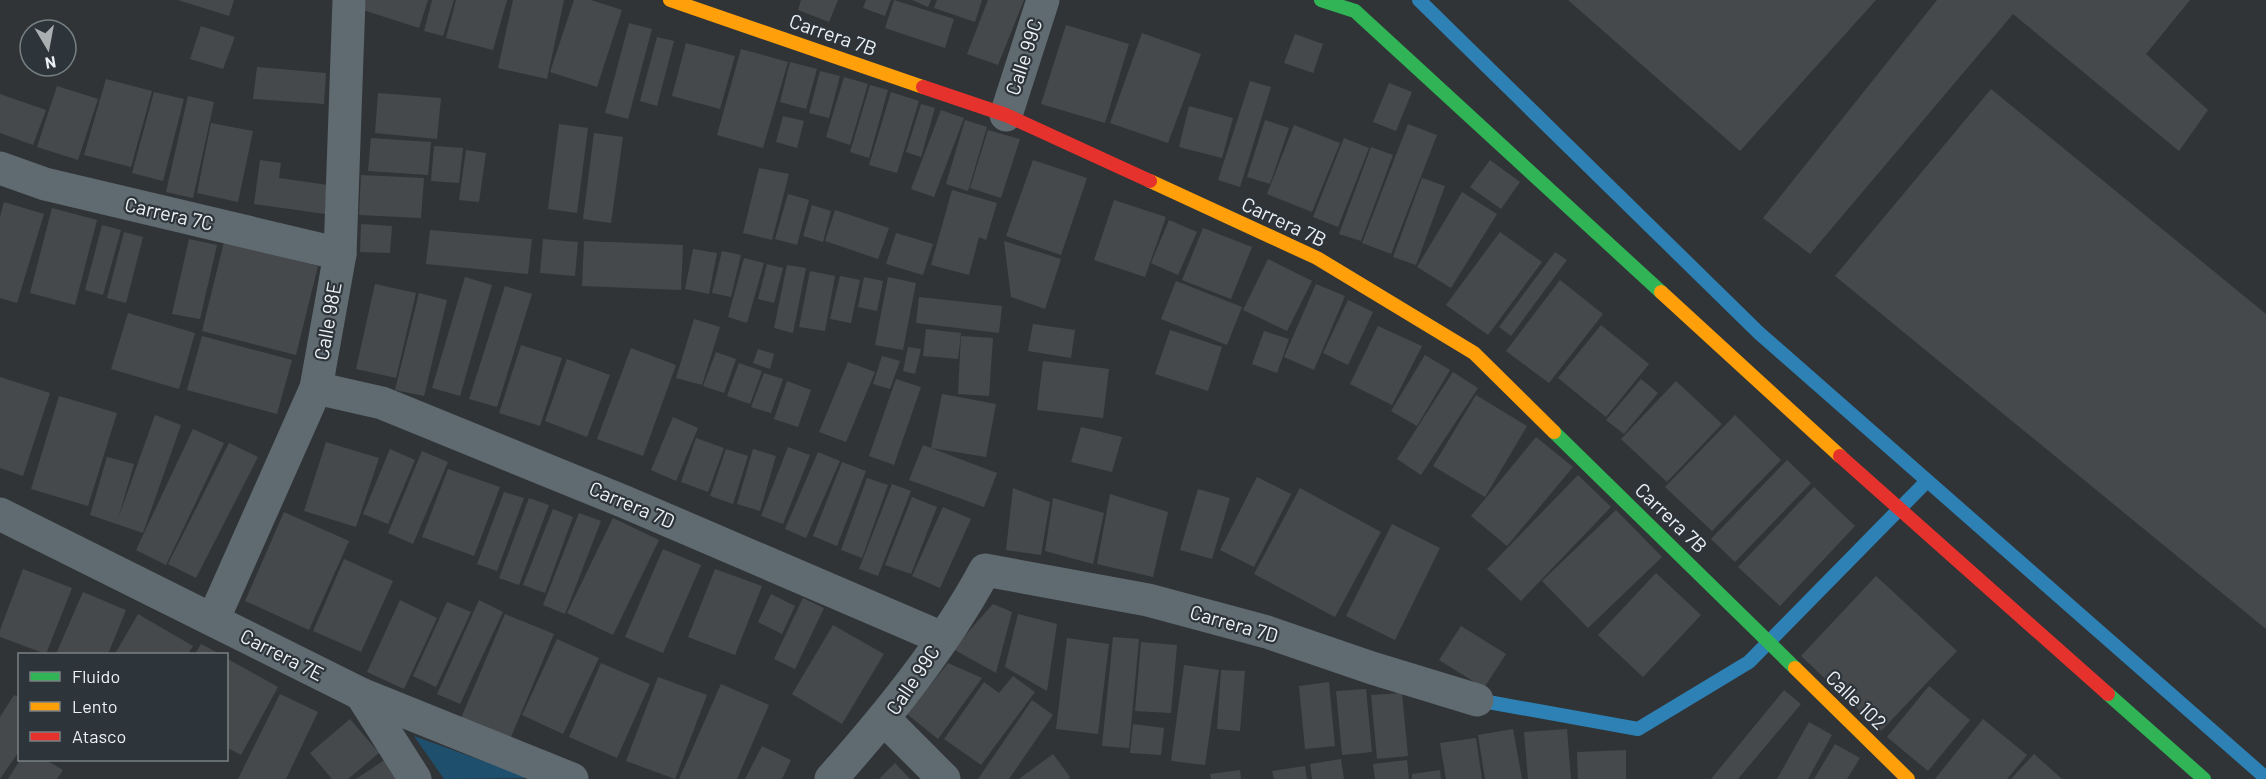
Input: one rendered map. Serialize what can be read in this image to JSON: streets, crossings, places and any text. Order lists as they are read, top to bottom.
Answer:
{
  "streets": {
    "street": [
      "Carrera 7B",
      "Calle 99C",
      "Carrera 7C",
      "Calle 98E",
      "Carrera 7D",
      "Carrera 7E",
      "Calle 102"
    ]
  },
  "crossings": [
    ["Carrera 7B", "Calle 99C"],
    ["Carrera 7B", "Calle 102"],
    ["Calle 99C", "Carrera 7D"],
    ["Carrera 7C", "Calle 98E"],
    ["Calle 98E", "Carrera 7D"],
    ["Calle 98E", "Carrera 7E"]
  ],
  "legend": ["Fluido", "Lento", "Atasco"],
  "north": "bottom"
}
